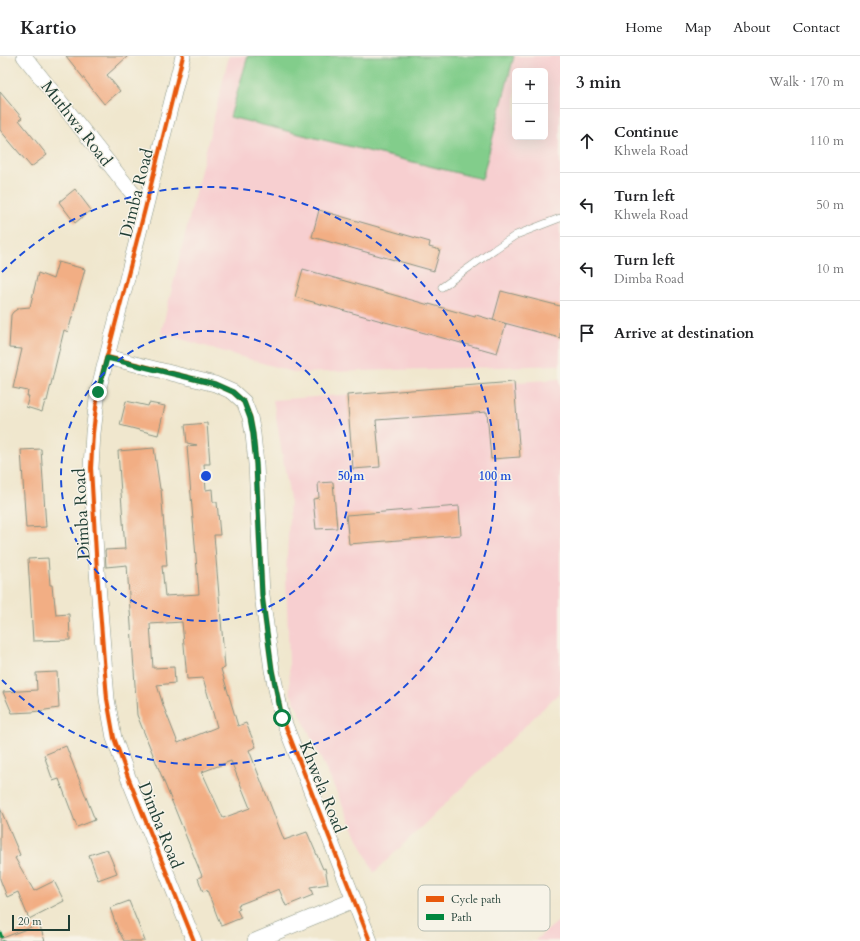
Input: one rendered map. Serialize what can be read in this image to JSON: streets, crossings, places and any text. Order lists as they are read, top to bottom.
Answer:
{
  "streets": {
    "street": ["Muthwa Road", "Dimba Road", "Khwela Road"]
  },
  "crossings": [
    ["Muthwa Road", "Dimba Road"],
    ["Dimba Road", "Khwela Road"]
  ],
  "legend": ["Cycle path", "Path"],
  "scale_bar": "20 m",
  "page": {
    "header": "Kartio",
    "nav": [
      "Home",
      "Map",
      "About",
      "Contact"
    ],
    "heading": ["3 min", "Walk · 170 m"],
    "map_buttons": ["+", "−"],
    "list": [
      ["Continue", "Khwela Road", "110 m"],
      ["Turn left", "Khwela Road", "50 m"],
      ["Turn left", "Dimba Road", "10 m"],
      "Arrive at destination"
    ],
    "scale": "20 m"
  },
  "rings": ["50 m", "100 m"]
}
